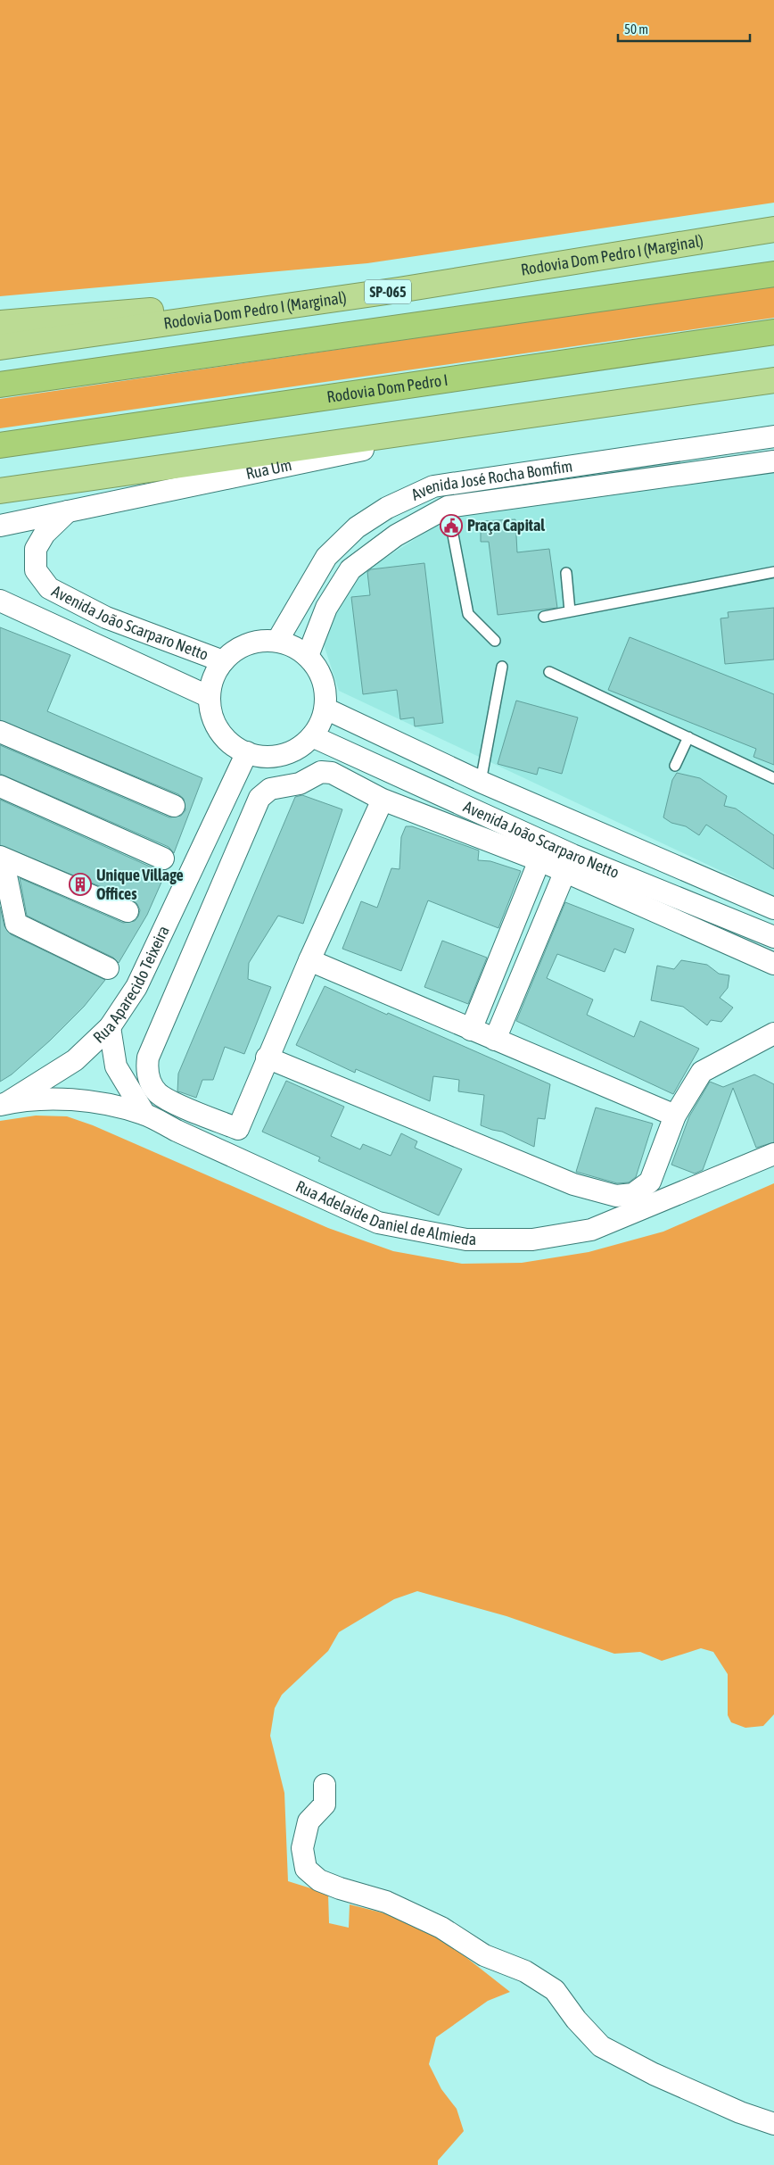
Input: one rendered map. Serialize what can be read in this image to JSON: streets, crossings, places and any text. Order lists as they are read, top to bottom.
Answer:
{
  "streets": {
    "highway": ["Rodovia Dom Pedro I (Marginal)", "SP-065", "Rodovia Dom Pedro I"],
    "street": [
      "Rua Um",
      "Avenida José Rocha Bomfim",
      "Avenida João Scarparo Netto",
      "Rua Aparecido Teixeira",
      "Rua Adelaide Daniel de Almieda"
    ]
  },
  "crossings": [
    ["Rua Um", "Avenida João Scarparo Netto"],
    ["Avenida José Rocha Bomfim", "Avenida João Scarparo Netto"],
    ["Avenida José Rocha Bomfim", "Rua Aparecido Teixeira"],
    ["Avenida João Scarparo Netto", "Rua Aparecido Teixeira"],
    ["Rua Aparecido Teixeira", "Rua Adelaide Daniel de Almieda"]
  ],
  "places": {
    "public building": ["Praça Capital"],
    "building": ["Unique Village Offices"]
  },
  "scale_bar": "50 m"
}
